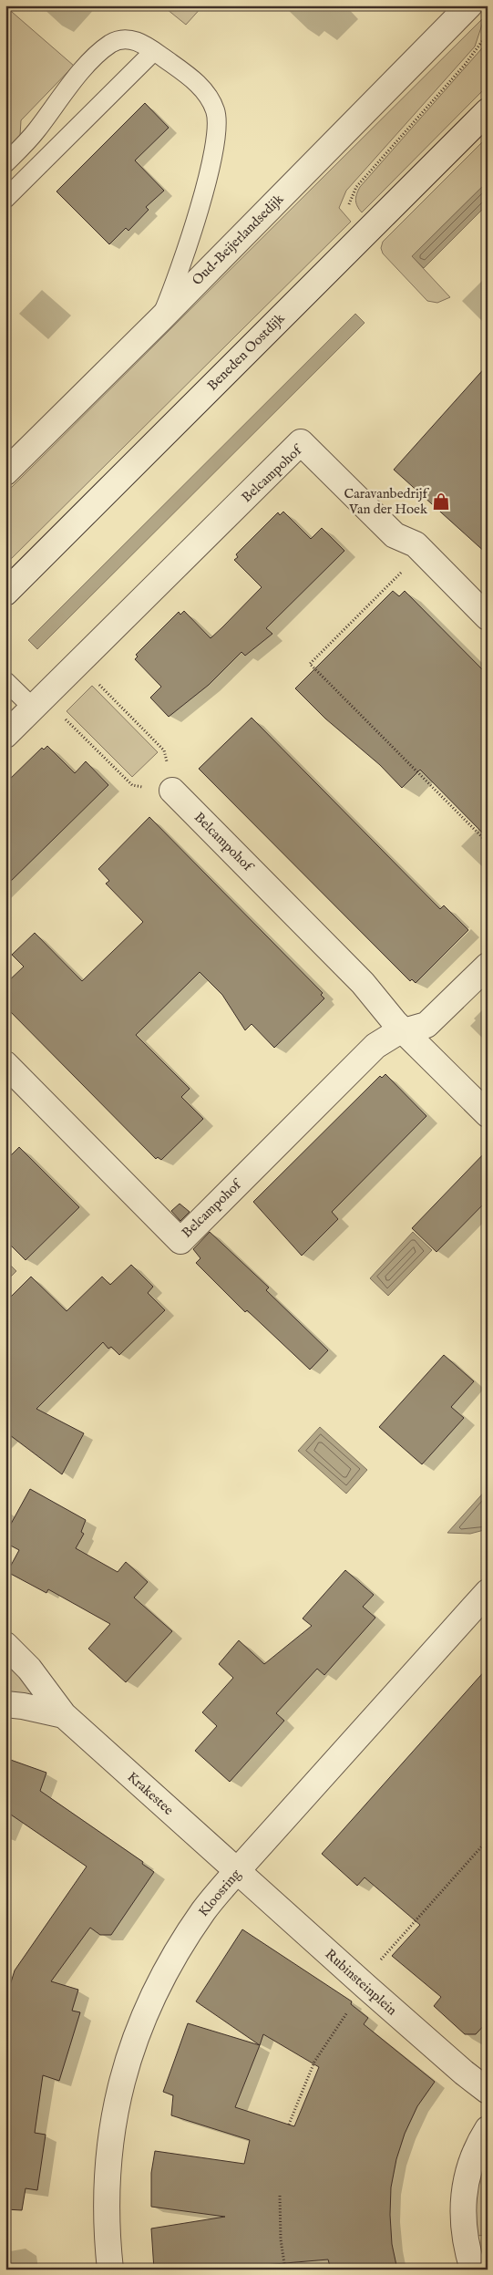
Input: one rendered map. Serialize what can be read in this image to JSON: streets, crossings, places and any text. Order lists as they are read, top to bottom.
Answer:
{
  "streets": {
    "street": [
      "Oud-Beijerlandsedijk",
      "Beneden Oostdijk",
      "Belcampohof",
      "Krakestee",
      "Kloosring",
      "Rubinsteinplein"
    ]
  },
  "crossings": [
    ["Krakestee", "Kloosring"],
    ["Krakestee", "Rubinsteinplein"],
    ["Kloosring", "Rubinsteinplein"]
  ],
  "places": {
    "shop": ["Caravanbedrijf Van der Hoek"]
  }
}
